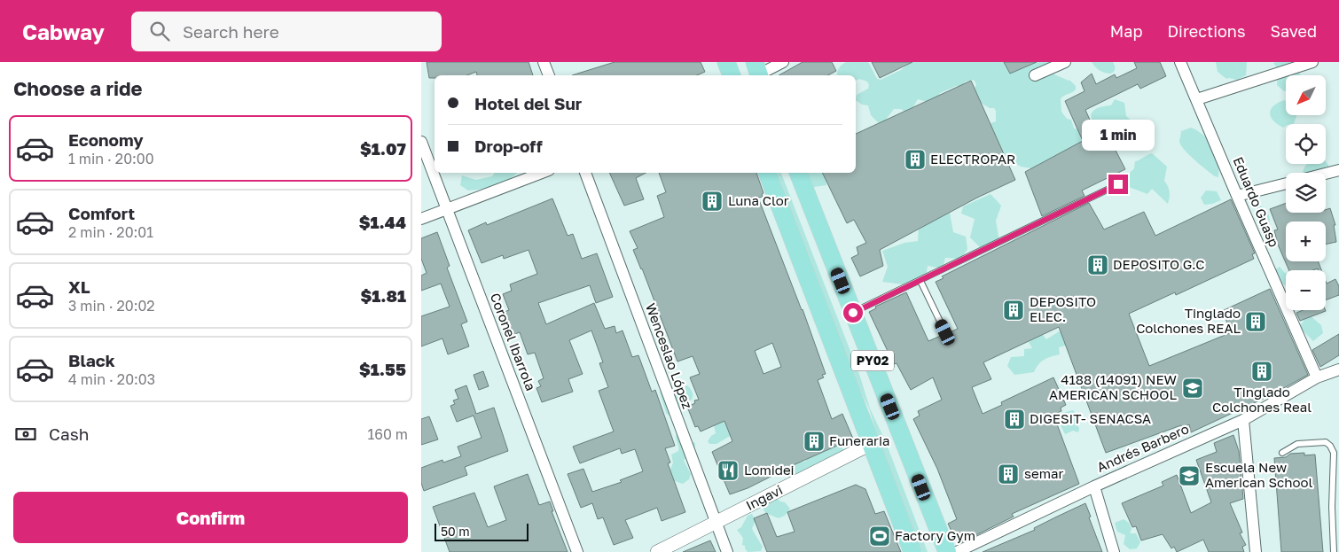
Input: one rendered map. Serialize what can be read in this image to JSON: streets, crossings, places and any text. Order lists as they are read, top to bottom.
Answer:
{
  "streets": {
    "highway": ["PY02"],
    "street": [
      "Eduardo Guasp",
      "Coronel Ibarrola",
      "Wenceslao López",
      "Andrés Barbero",
      "Ingavi"
    ]
  },
  "crossings": [
    ["Eduardo Guasp", "Andrés Barbero"],
    ["Wenceslao López", "Ingavi"],
    ["PY02", "Ingavi"]
  ],
  "places": {
    "building": [
      "ELECTROPAR",
      "Luna Clor",
      "DEPOSITO G.C",
      "DEPOSITO ELEC.",
      "Tinglado Colchones REAL",
      "Tinglado Colchones Real",
      "DIGESIT- SENACSA",
      "Funeraria",
      "semar"
    ],
    "school or university": ["4188 (14091) NEW AMERICAN SCHOOL", "Escuela New American School"],
    "restaurant": ["Lomidei"],
    "sports": ["Factory Gym"]
  },
  "scale_bar": "50 m",
  "north": "bottom left",
  "page": {
    "header": "Cabway",
    "search": "Search here",
    "nav": ["Map", "Directions", "Saved"],
    "heading": "Choose a ride",
    "map_buttons": ["+", "−"],
    "banner": ["Hotel del Sur", "Drop-off"],
    "list": [
      {
        "name": "Economy",
        "note": "1 min · 20:00",
        "value": "$1.07"
      },
      {
        "name": "Comfort",
        "note": "2 min · 20:01",
        "value": "$1.44"
      },
      {
        "name": "XL",
        "note": "3 min · 20:02",
        "value": "$1.81"
      },
      {
        "name": "Black",
        "note": "4 min · 20:03",
        "value": "$1.55"
      }
    ],
    "bubble": "1 min",
    "pay": ["Cash", "160 m"],
    "buttons": "Confirm",
    "scale": "50 m"
  }
}
